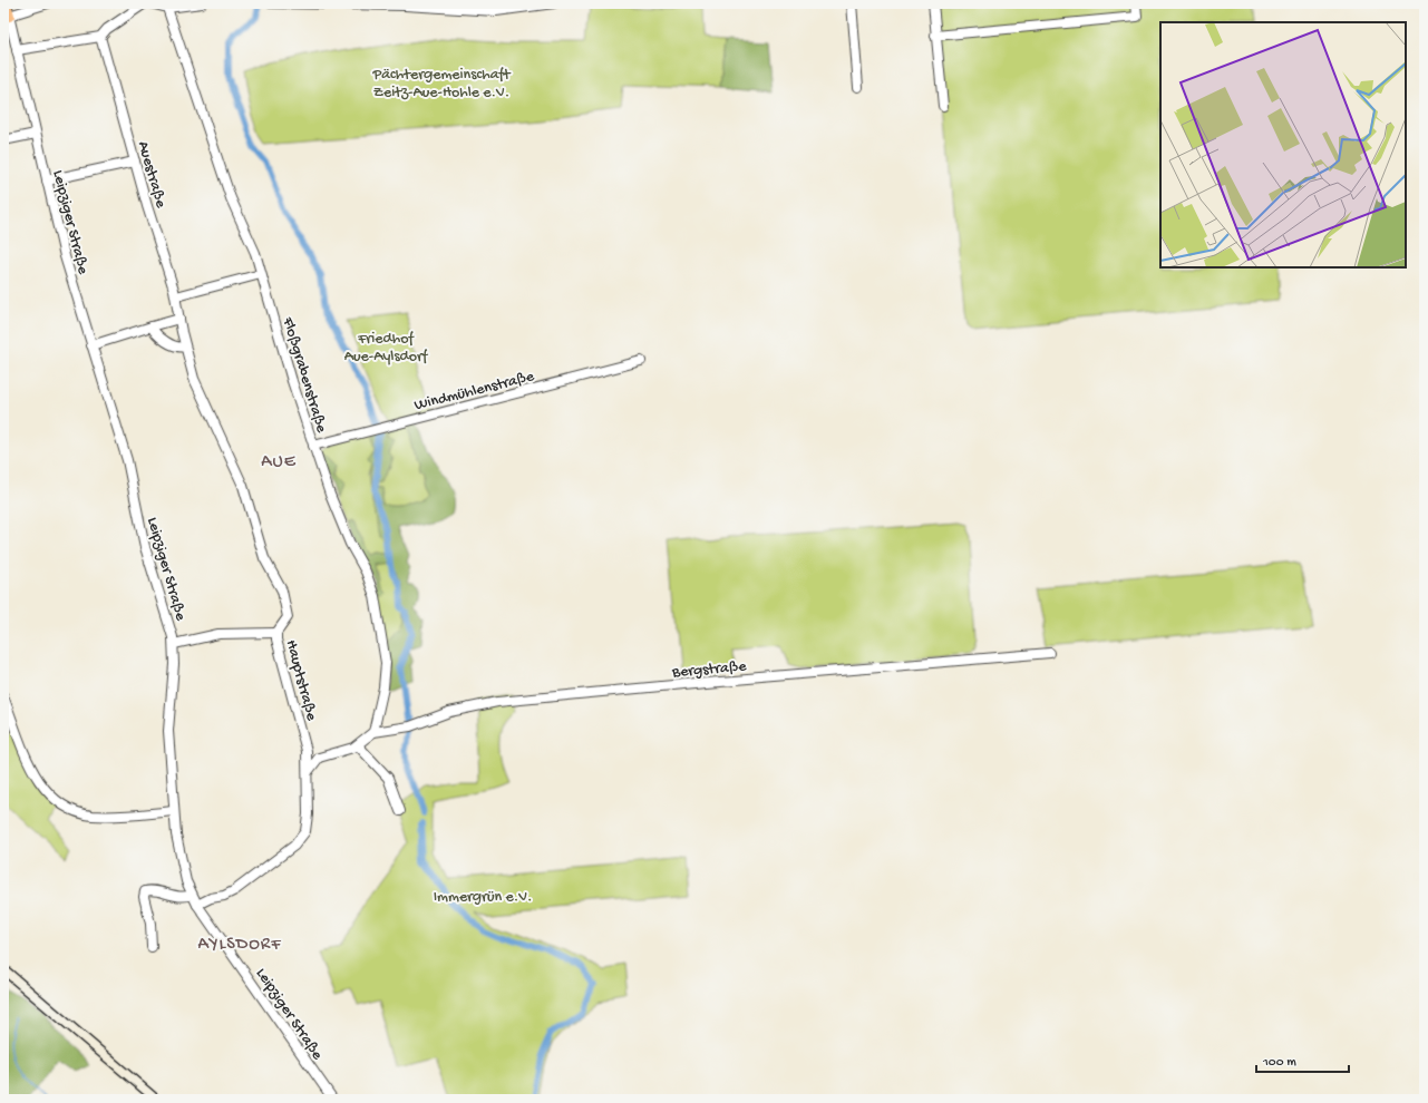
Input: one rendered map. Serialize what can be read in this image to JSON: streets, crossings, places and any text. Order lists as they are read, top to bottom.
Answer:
{
  "streets": {
    "street": [
      "Auestraße",
      "Leipziger Straße",
      "Floßgrabenstraße",
      "Windmühlenstraße",
      "Bergstraße",
      "Hauptstraße"
    ]
  },
  "crossings": [
    ["Auestraße", "Hauptstraße"],
    ["Leipziger Straße", "Hauptstraße"],
    ["Floßgrabenstraße", "Windmühlenstraße"],
    ["Floßgrabenstraße", "Bergstraße"]
  ],
  "districts": ["AUE", "AYLSDORF"],
  "parks": ["Pächtergemeinschaft Zeitz-Aue-Hohle e.V.", "Friedhof Aue-Aylsdorf", "Immergrün e.V."],
  "scale_bar": "100 m"
}
